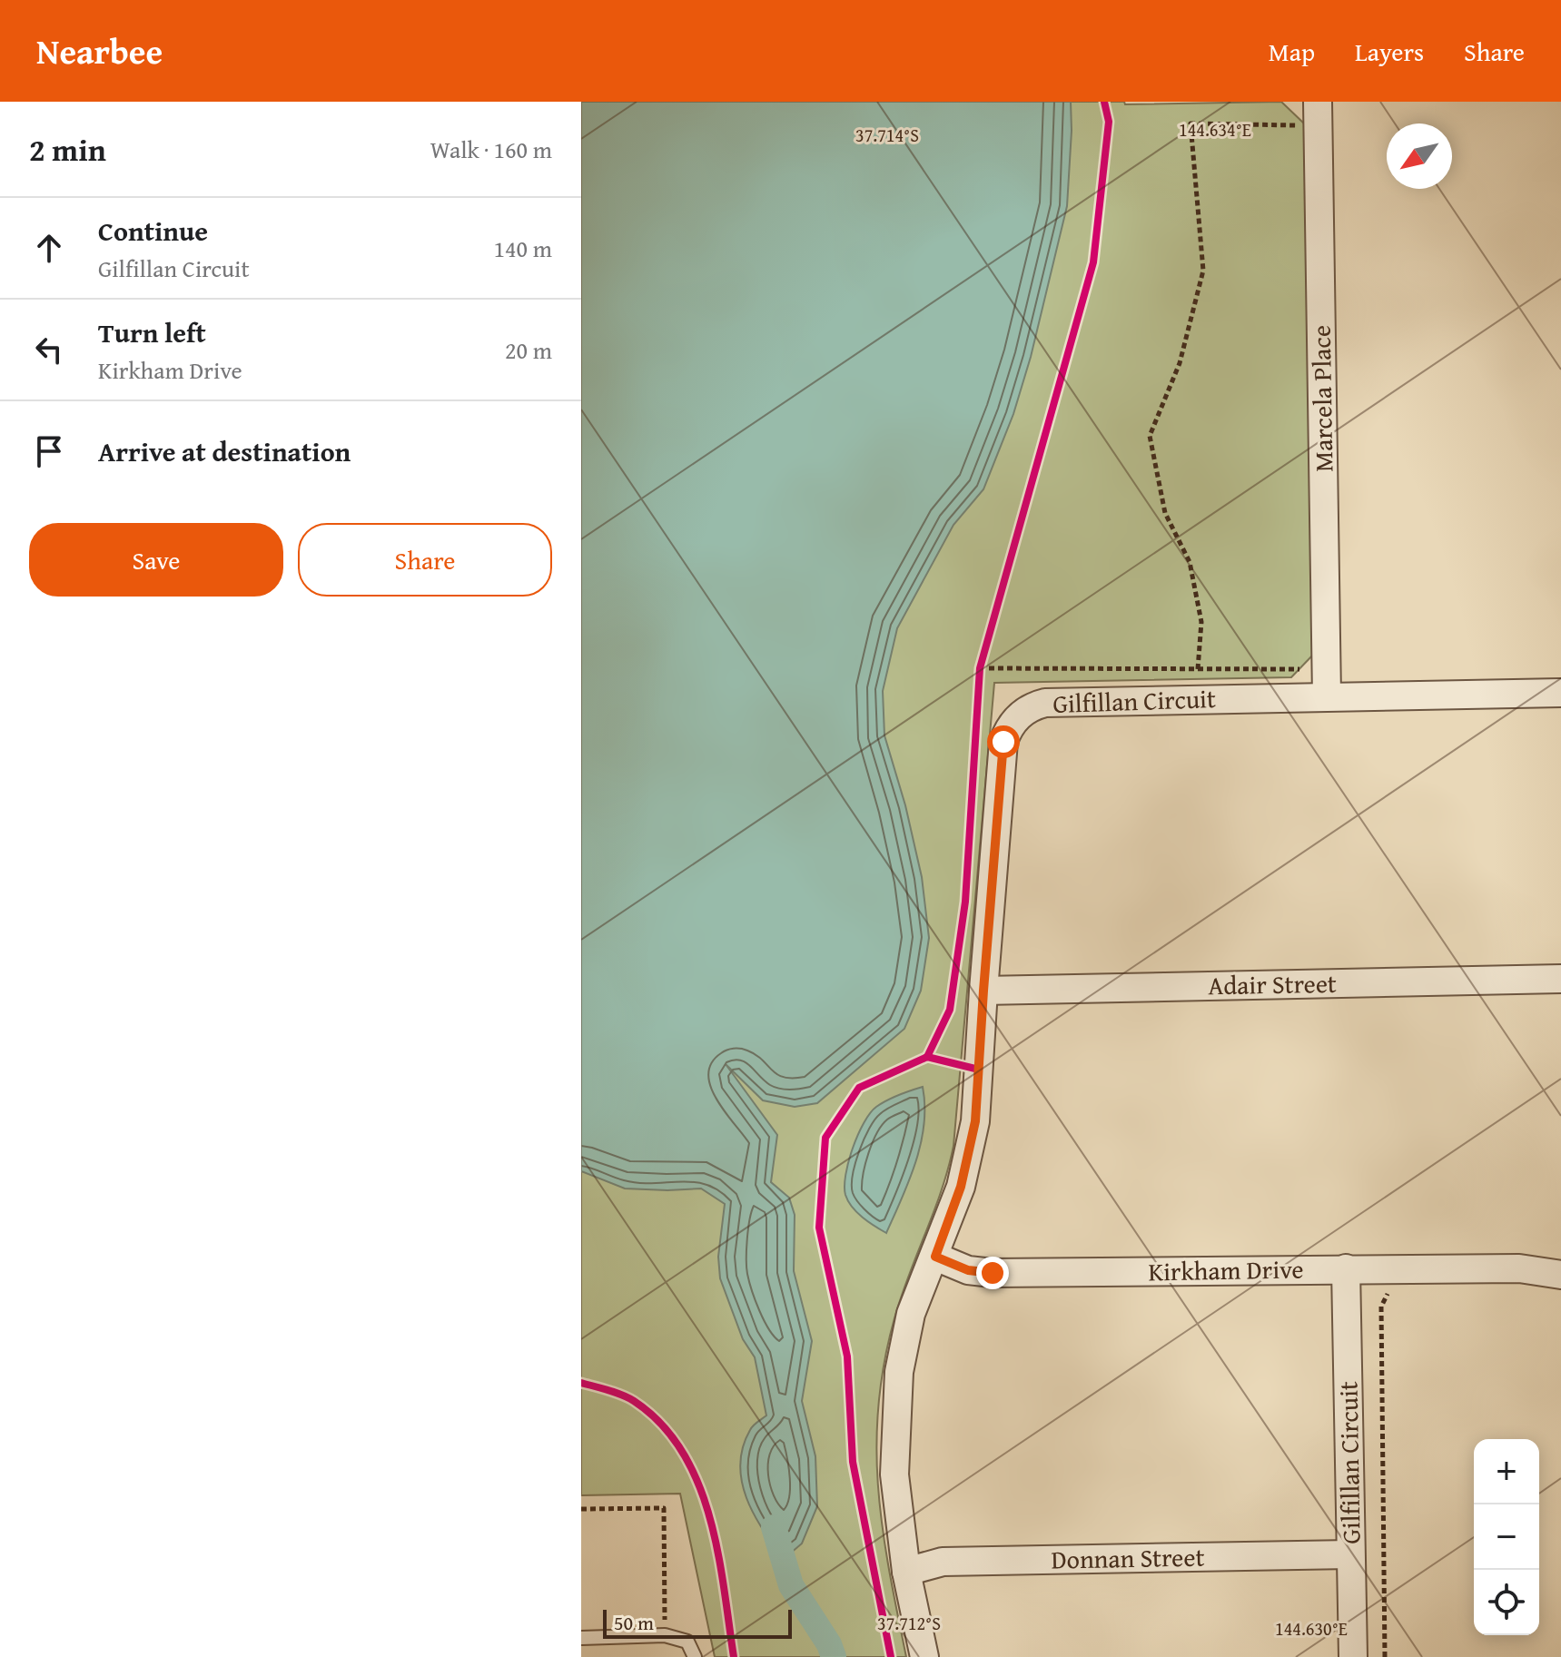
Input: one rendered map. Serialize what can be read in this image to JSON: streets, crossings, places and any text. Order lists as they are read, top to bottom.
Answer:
{
  "streets": {
    "street": [
      "Marcela Place",
      "Gilfillan Circuit",
      "Adair Street",
      "Kirkham Drive",
      "Donnan Street"
    ]
  },
  "crossings": [
    ["Marcela Place", "Gilfillan Circuit"],
    ["Gilfillan Circuit", "Adair Street"],
    ["Gilfillan Circuit", "Kirkham Drive"],
    ["Gilfillan Circuit", "Donnan Street"]
  ],
  "scale_bar": "50 m",
  "north": "bottom left",
  "page": {
    "header": "Nearbee",
    "nav": ["Map", "Layers", "Share"],
    "heading": ["2 min", "Walk · 160 m"],
    "list": [
      ["Continue", "Gilfillan Circuit", "140 m"],
      ["Turn left", "Kirkham Drive", "20 m"],
      "Arrive at destination"
    ],
    "buttons": ["Save", "Share"],
    "map_buttons": ["+", "−"],
    "scale": "50 m"
  },
  "coordinates": [
    "144.634°E",
    "37.714°S",
    "37.712°S",
    "144.630°E"
  ]
}
